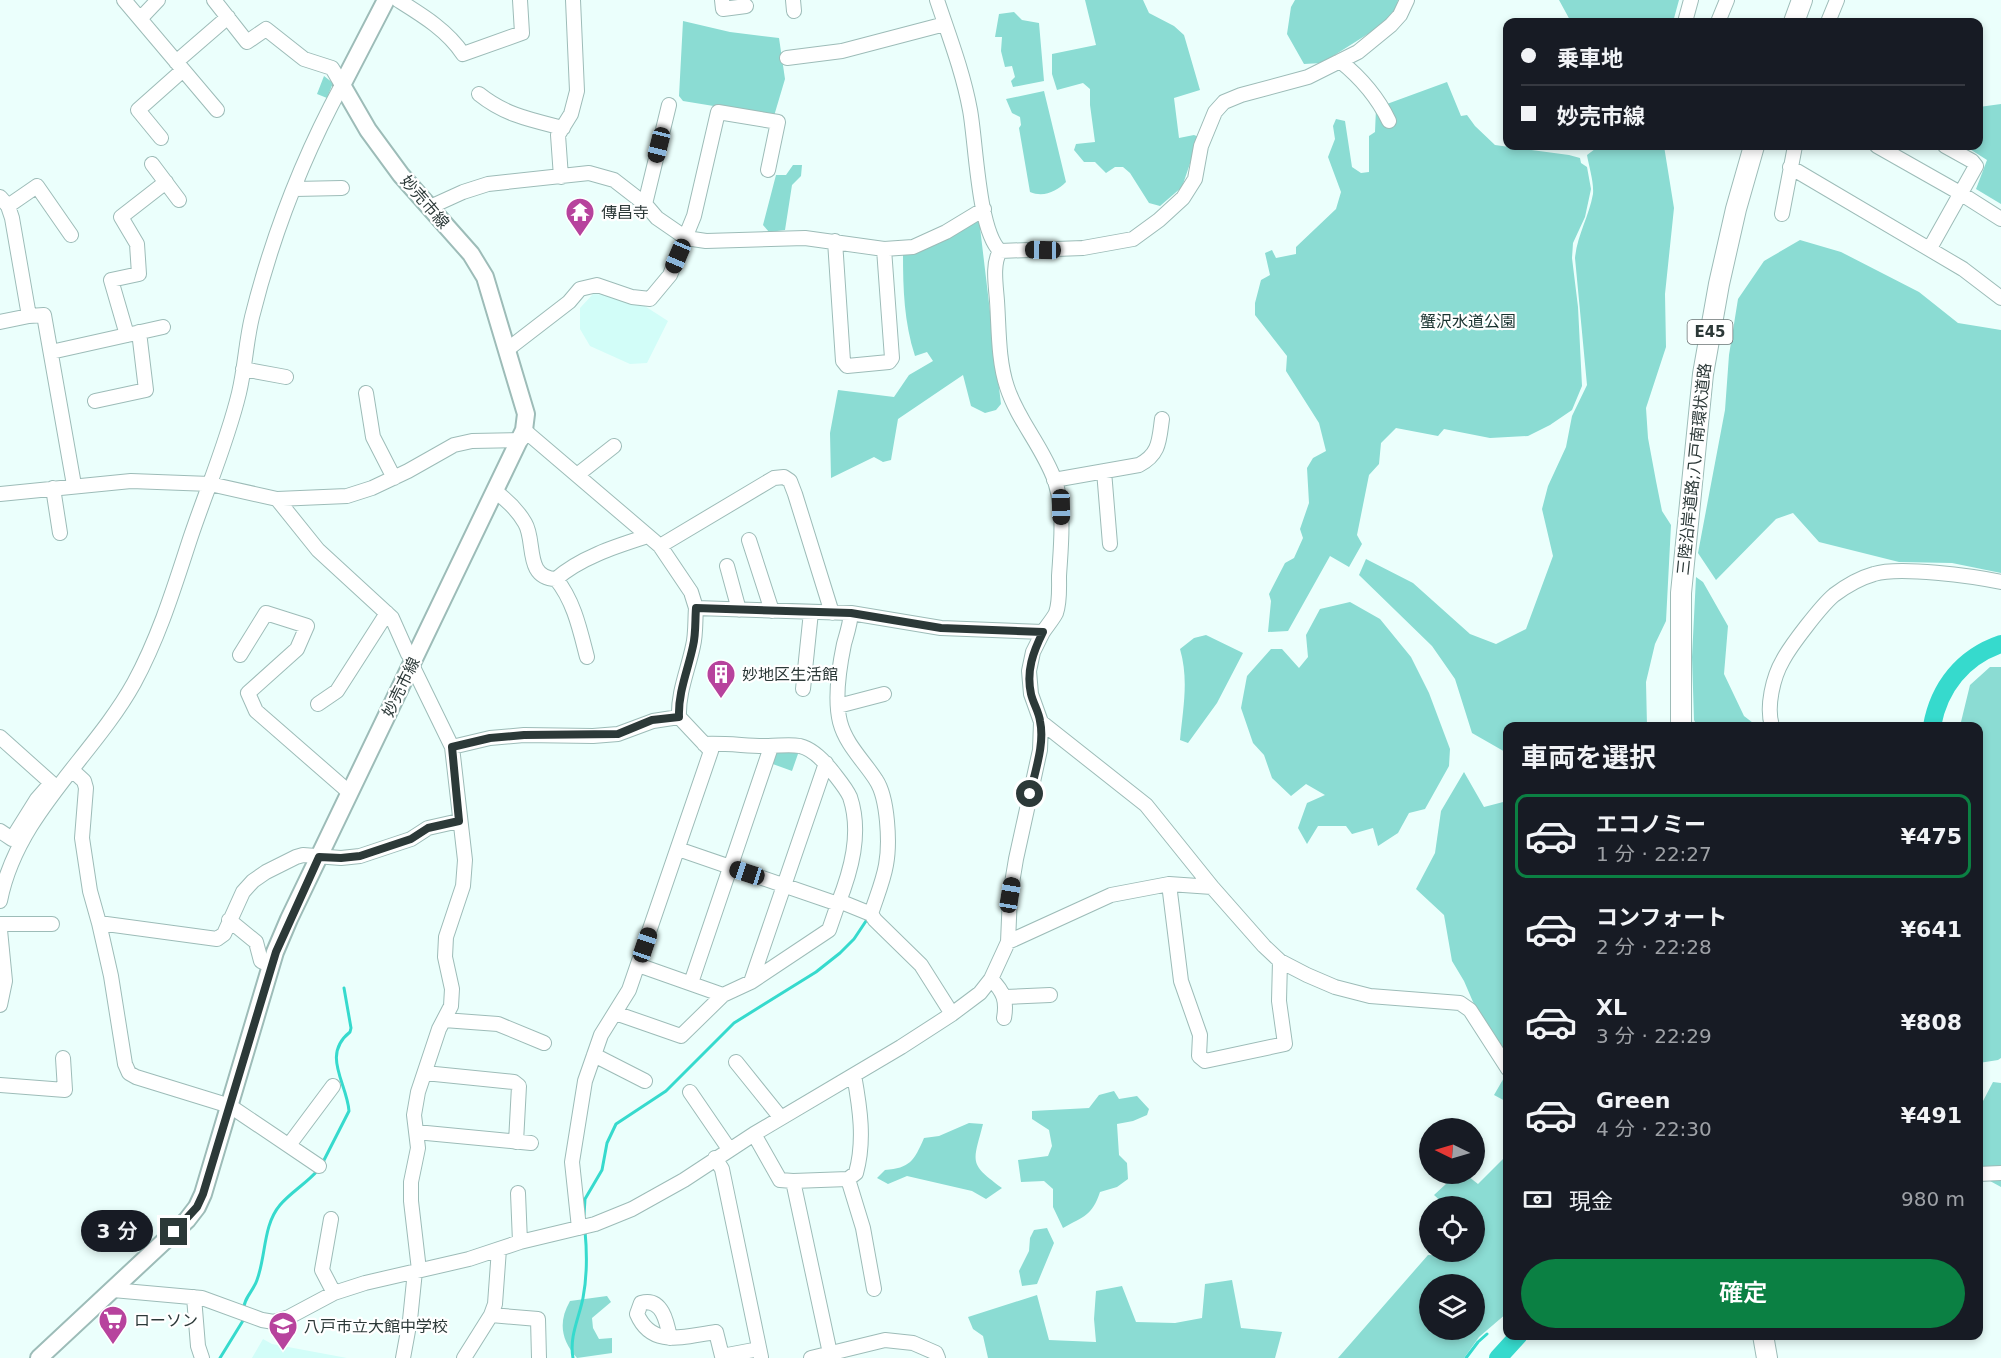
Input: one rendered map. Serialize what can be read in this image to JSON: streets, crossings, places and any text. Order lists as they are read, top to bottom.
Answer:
{
  "streets": {
    "highway": ["E45", "三陸沿岸道路;八戸南環状道路"],
    "main road": ["妙売市線"]
  },
  "parks": ["蟹沢水道公園"],
  "places": {
    "temple": ["傳昌寺"],
    "building": ["妙地区生活館"],
    "supermarket": ["ローソン"],
    "school or university": ["八戸市立大館中学校"]
  },
  "north": "left",
  "page": {
    "banner": ["乗車地", "妙売市線"],
    "heading": "車両を選択",
    "list": [
      {
        "name": "エコノミー",
        "note": "1 分 · 22:27",
        "value": "¥475"
      },
      {
        "name": "コンフォート",
        "note": "2 分 · 22:28",
        "value": "¥641"
      },
      {
        "name": "XL",
        "note": "3 分 · 22:29",
        "value": "¥808"
      },
      {
        "name": "Green",
        "note": "4 分 · 22:30",
        "value": "¥491"
      }
    ],
    "pay": ["現金", "980 m"],
    "bubble": "3 分",
    "buttons": "確定"
  }
}
